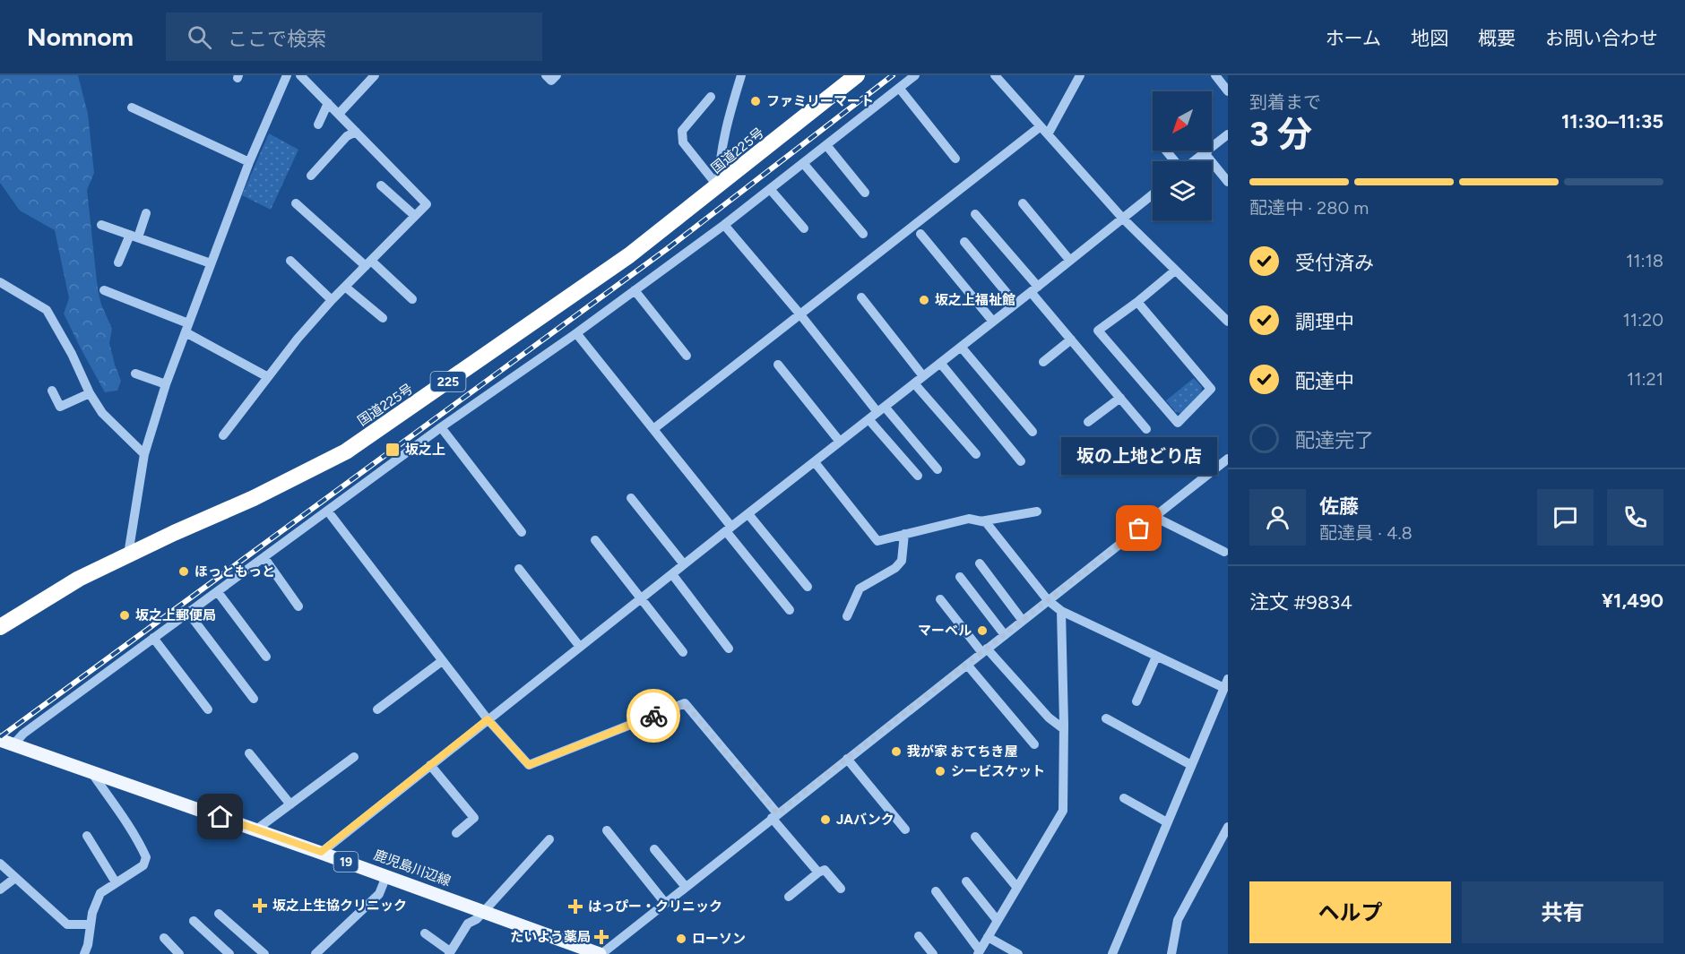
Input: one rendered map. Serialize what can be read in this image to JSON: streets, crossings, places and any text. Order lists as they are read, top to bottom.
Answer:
{
  "streets": {
    "highway": ["国道225号", "225"],
    "main road": ["19", "鹿児島川辺線"]
  },
  "places": {
    "other": [
      "ファミリーマート",
      "坂之上福祉館",
      "坂の上地どり店",
      "ほっともっと",
      "坂之上郵便局",
      "マーベル",
      "我が家 おてちき屋",
      "シービスケット",
      "JAバンク",
      "ローソン"
    ],
    "transit": ["坂之上"],
    "health": ["坂之上生協クリニック", "はっぴー・クリニック", "たいよう薬局"]
  },
  "north": "bottom left",
  "page": {
    "header": "Nomnom",
    "search": "ここで検索",
    "nav": [
      "ホーム",
      "地図",
      "概要",
      "お問い合わせ"
    ],
    "heading": ["3 分", "到着まで", "11:30–11:35"],
    "panel": [
      "佐藤",
      "配達員 · 4.8",
      "注文 #9834",
      "¥1,490"
    ],
    "bar": "配達中 · 280 m",
    "list": [
      ["受付済み", "11:18"],
      ["調理中", "11:20"],
      ["配達中", "11:21"],
      "配達完了"
    ],
    "bubble": "坂の上地どり店",
    "buttons": ["ヘルプ", "共有"]
  }
}
